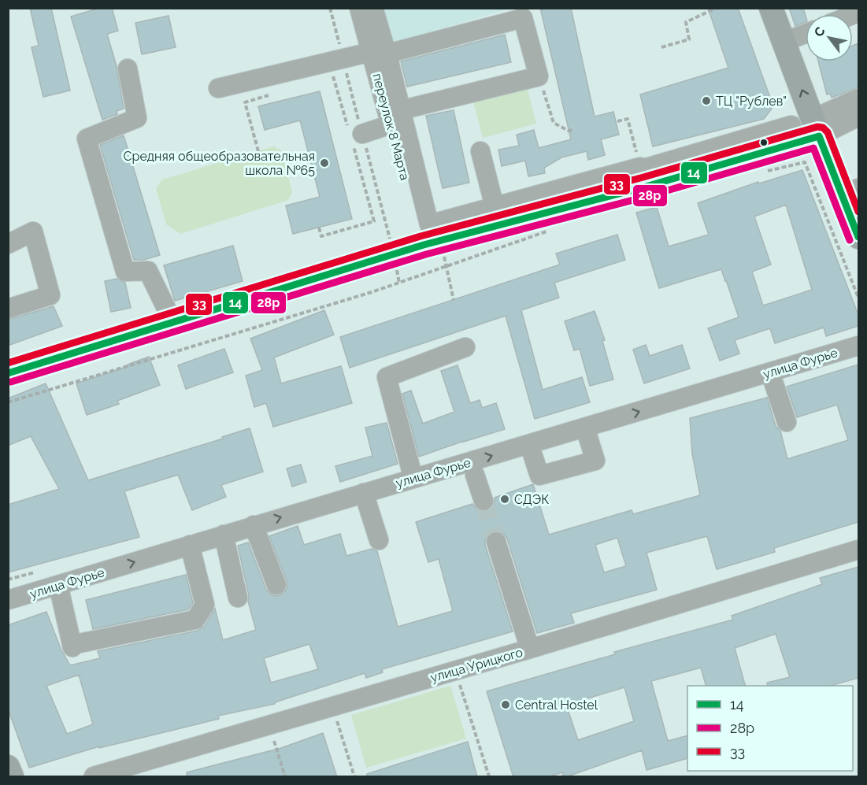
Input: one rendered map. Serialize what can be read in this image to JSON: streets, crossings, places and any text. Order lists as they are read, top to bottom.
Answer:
{
  "streets": {
    "street": ["переулок 8 Марта", "улица Фурье", "улица Урицкого"]
  },
  "one_way": ["улица Фурье"],
  "places": [
    "ТЦ \"Рублев\"",
    "Средняя общеобразовательная школа №65",
    "СДЭК",
    "Central Hostel"
  ],
  "lines": ["transit line 33", "transit line 14", "transit line 28р"],
  "legend": ["14", "28р", "33"],
  "north": "top left"
}
